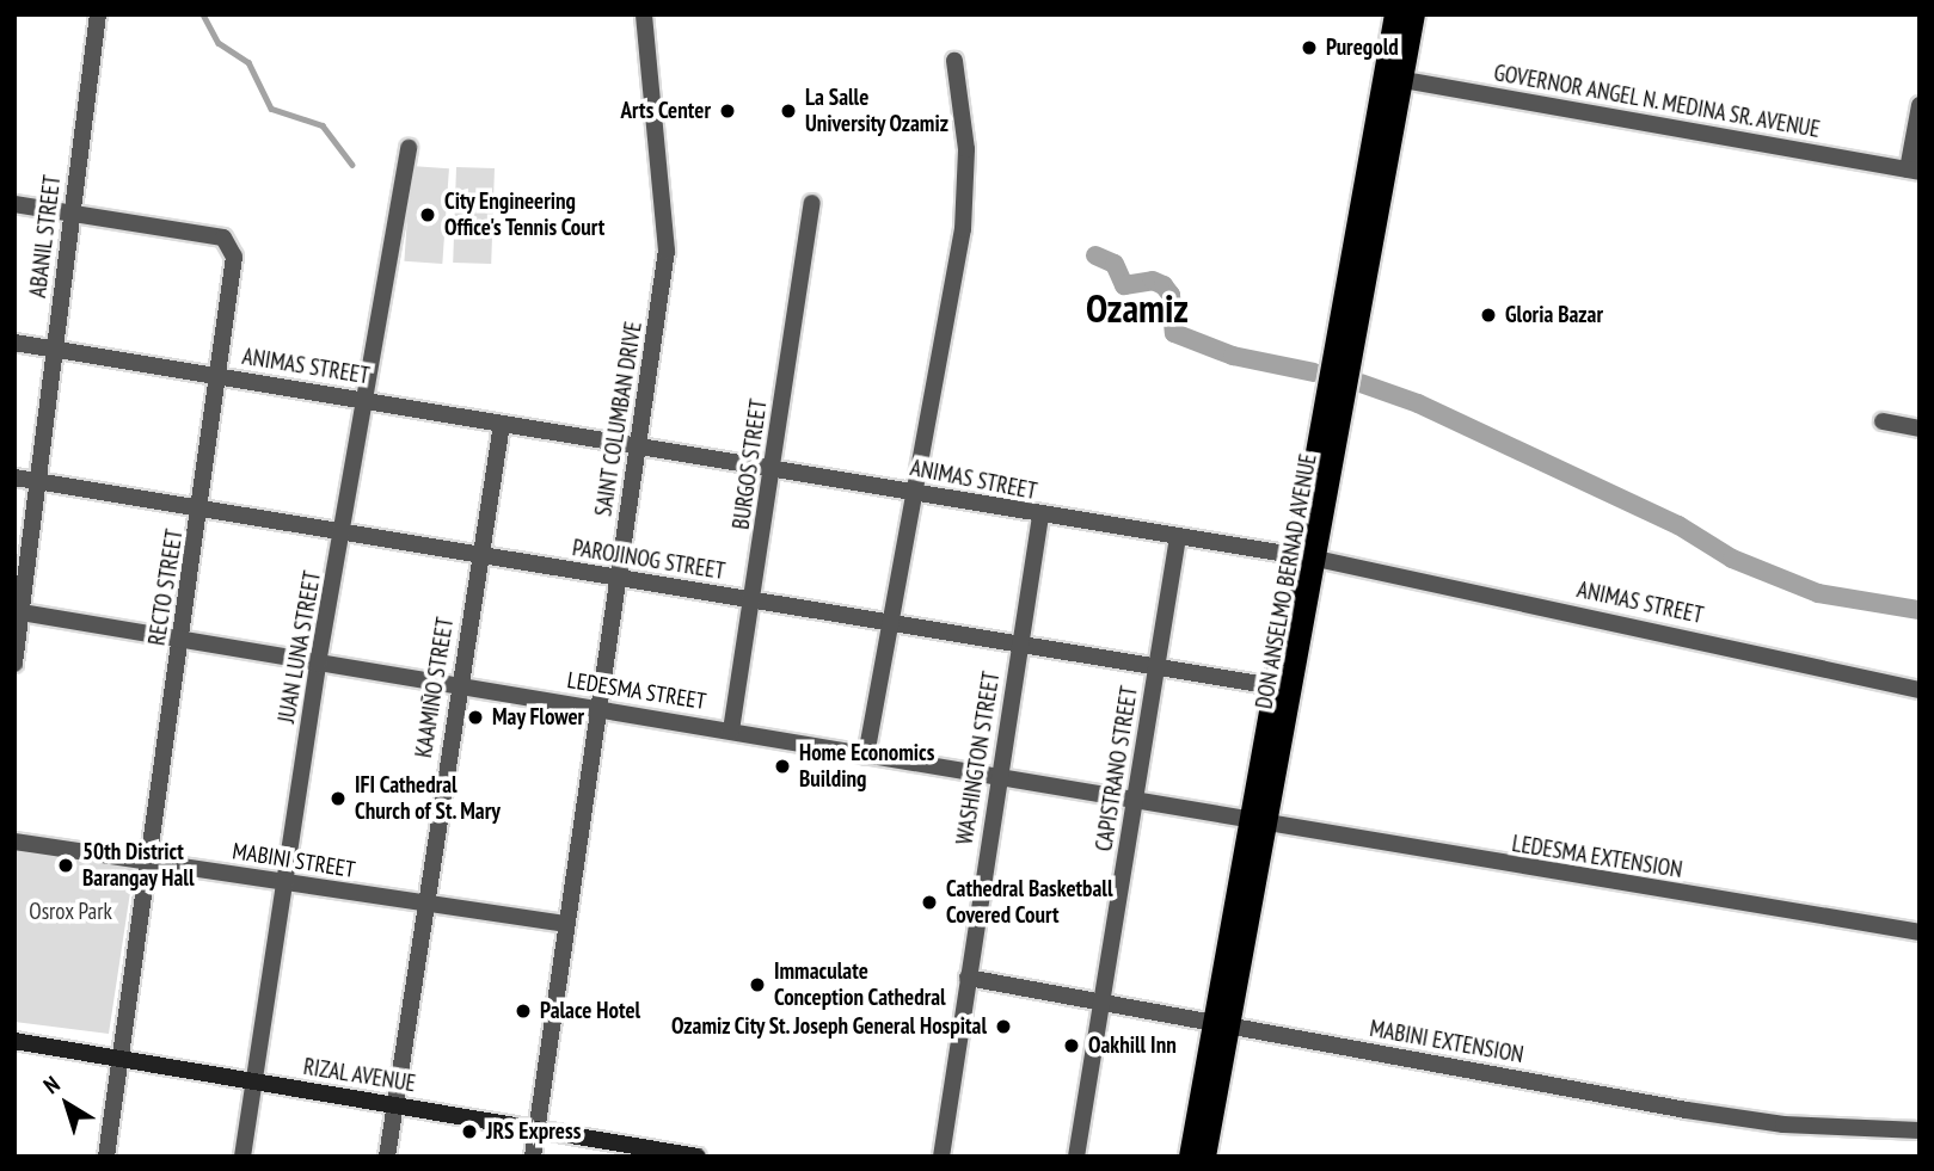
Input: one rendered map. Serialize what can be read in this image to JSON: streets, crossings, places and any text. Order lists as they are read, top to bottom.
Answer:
{
  "streets": {
    "main road": ["DON ANSELMO BERNAD AVENUE", "RIZAL AVENUE"],
    "street": [
      "GOVERNOR ANGEL N. MEDINA SR. AVENUE",
      "ABANIL STREET",
      "ANIMAS STREET",
      "SAINT COLUMBAN DRIVE",
      "BURGOS STREET",
      "PAROJINOG STREET",
      "RECTO STREET",
      "JUAN LUNA STREET",
      "KAAMIÑO STREET",
      "LEDESMA STREET",
      "WASHINGTON STREET",
      "CAPISTRANO STREET",
      "LEDESMA EXTENSION",
      "MABINI STREET",
      "MABINI EXTENSION"
    ]
  },
  "crossings": [
    ["GOVERNOR ANGEL N. MEDINA SR. AVENUE", "DON ANSELMO BERNAD AVENUE"],
    ["ABANIL STREET", "ANIMAS STREET"],
    ["ABANIL STREET", "PAROJINOG STREET"],
    ["ABANIL STREET", "RECTO STREET"],
    ["ABANIL STREET", "LEDESMA STREET"],
    ["ANIMAS STREET", "SAINT COLUMBAN DRIVE"],
    ["ANIMAS STREET", "BURGOS STREET"],
    ["ANIMAS STREET", "DON ANSELMO BERNAD AVENUE"],
    ["ANIMAS STREET", "RECTO STREET"],
    ["ANIMAS STREET", "JUAN LUNA STREET"],
    ["ANIMAS STREET", "KAAMIÑO STREET"],
    ["ANIMAS STREET", "WASHINGTON STREET"],
    ["ANIMAS STREET", "CAPISTRANO STREET"],
    ["SAINT COLUMBAN DRIVE", "PAROJINOG STREET"],
    ["SAINT COLUMBAN DRIVE", "LEDESMA STREET"],
    ["SAINT COLUMBAN DRIVE", "MABINI STREET"],
    ["SAINT COLUMBAN DRIVE", "RIZAL AVENUE"],
    ["BURGOS STREET", "PAROJINOG STREET"],
    ["BURGOS STREET", "LEDESMA STREET"],
    ["PAROJINOG STREET", "DON ANSELMO BERNAD AVENUE"],
    ["PAROJINOG STREET", "RECTO STREET"],
    ["PAROJINOG STREET", "JUAN LUNA STREET"],
    ["PAROJINOG STREET", "KAAMIÑO STREET"],
    ["PAROJINOG STREET", "WASHINGTON STREET"],
    ["PAROJINOG STREET", "CAPISTRANO STREET"],
    ["DON ANSELMO BERNAD AVENUE", "LEDESMA STREET"],
    ["DON ANSELMO BERNAD AVENUE", "LEDESMA EXTENSION"],
    ["DON ANSELMO BERNAD AVENUE", "MABINI EXTENSION"],
    ["RECTO STREET", "LEDESMA STREET"],
    ["RECTO STREET", "MABINI STREET"],
    ["RECTO STREET", "RIZAL AVENUE"],
    ["JUAN LUNA STREET", "LEDESMA STREET"],
    ["JUAN LUNA STREET", "MABINI STREET"],
    ["JUAN LUNA STREET", "RIZAL AVENUE"],
    ["KAAMIÑO STREET", "LEDESMA STREET"],
    ["KAAMIÑO STREET", "MABINI STREET"],
    ["KAAMIÑO STREET", "RIZAL AVENUE"],
    ["LEDESMA STREET", "WASHINGTON STREET"],
    ["LEDESMA STREET", "CAPISTRANO STREET"],
    ["LEDESMA STREET", "LEDESMA EXTENSION"],
    ["WASHINGTON STREET", "MABINI EXTENSION"],
    ["CAPISTRANO STREET", "MABINI EXTENSION"]
  ],
  "districts": ["Ozamiz"],
  "parks": ["Osrox Park"],
  "places": [
    "Puregold",
    "Arts Center",
    "La Salle University Ozamiz",
    "City Engineering Office's Tennis Court",
    "Gloria Bazar",
    "May Flower",
    "Home Economics Building",
    "IFI Cathedral Church of St. Mary",
    "50th District Barangay Hall",
    "Cathedral Basketball Covered Court",
    "Immaculate Conception Cathedral",
    "Palace Hotel",
    "Ozamiz City St. Joseph General Hospital",
    "Oakhill Inn",
    "JRS Express"
  ],
  "north": "top left"
}
